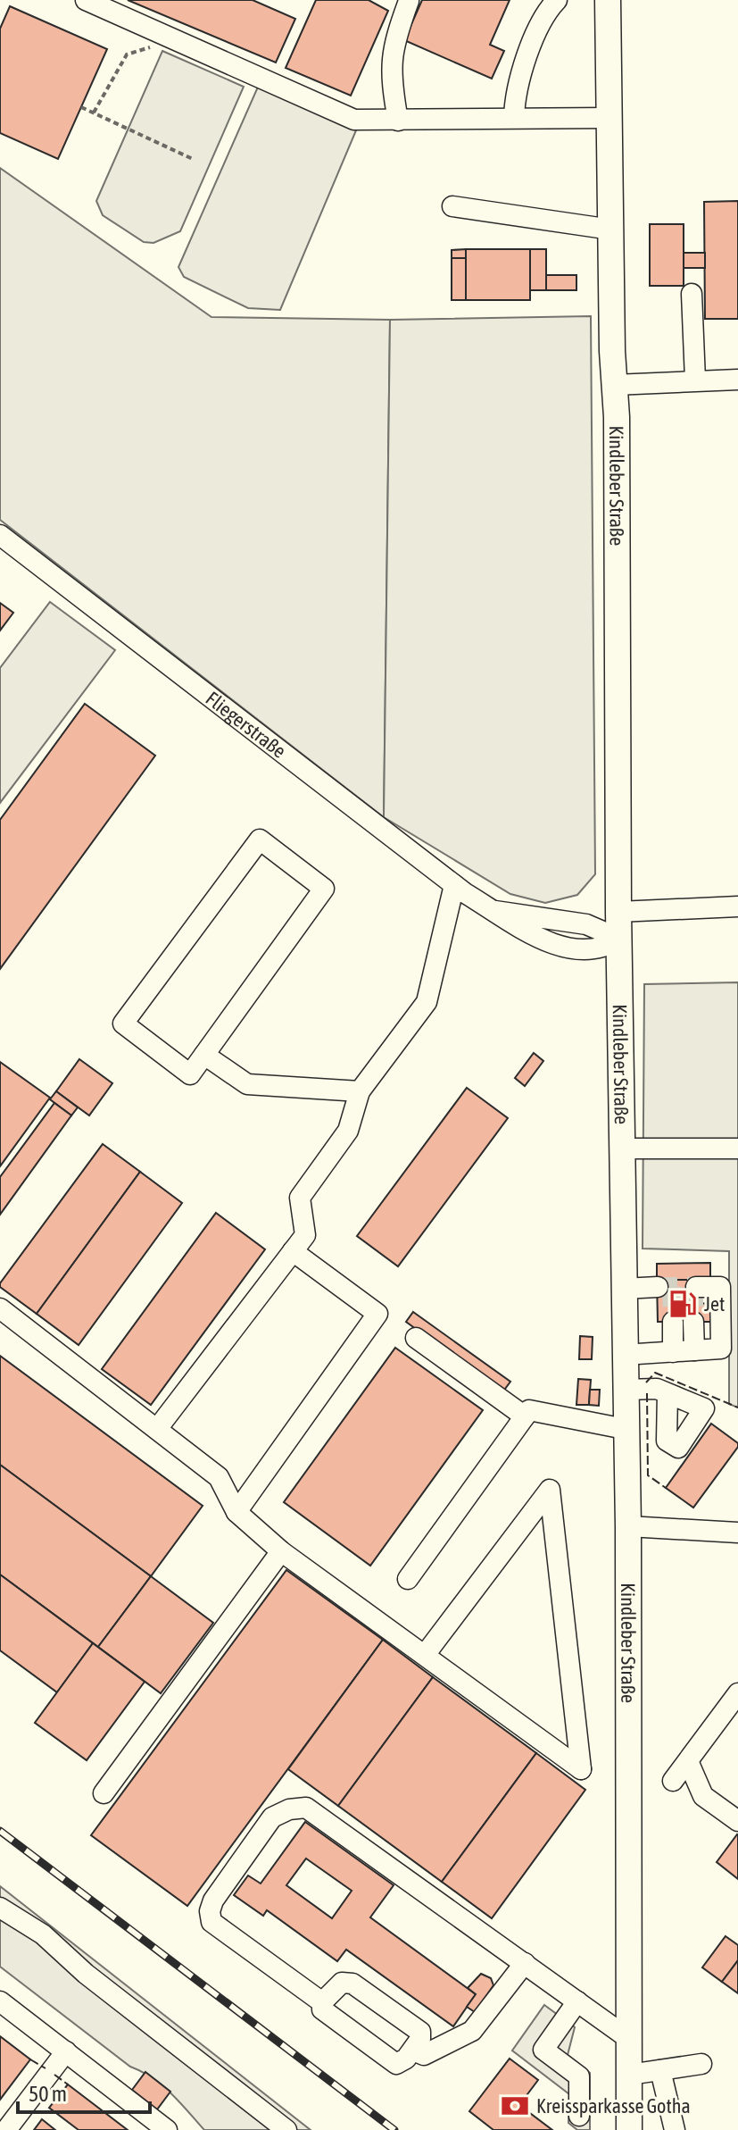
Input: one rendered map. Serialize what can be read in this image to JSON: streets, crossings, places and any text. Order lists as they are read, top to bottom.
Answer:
{
  "streets": {
    "main road": ["Kindleber Straße"],
    "street": ["Fliegerstraße"]
  },
  "crossings": [
    ["Kindleber Straße", "Fliegerstraße"]
  ],
  "places": {
    "fuel station": ["Jet"],
    "bank": ["Kreissparkasse Gotha"]
  },
  "scale_bar": "50 m"
}
